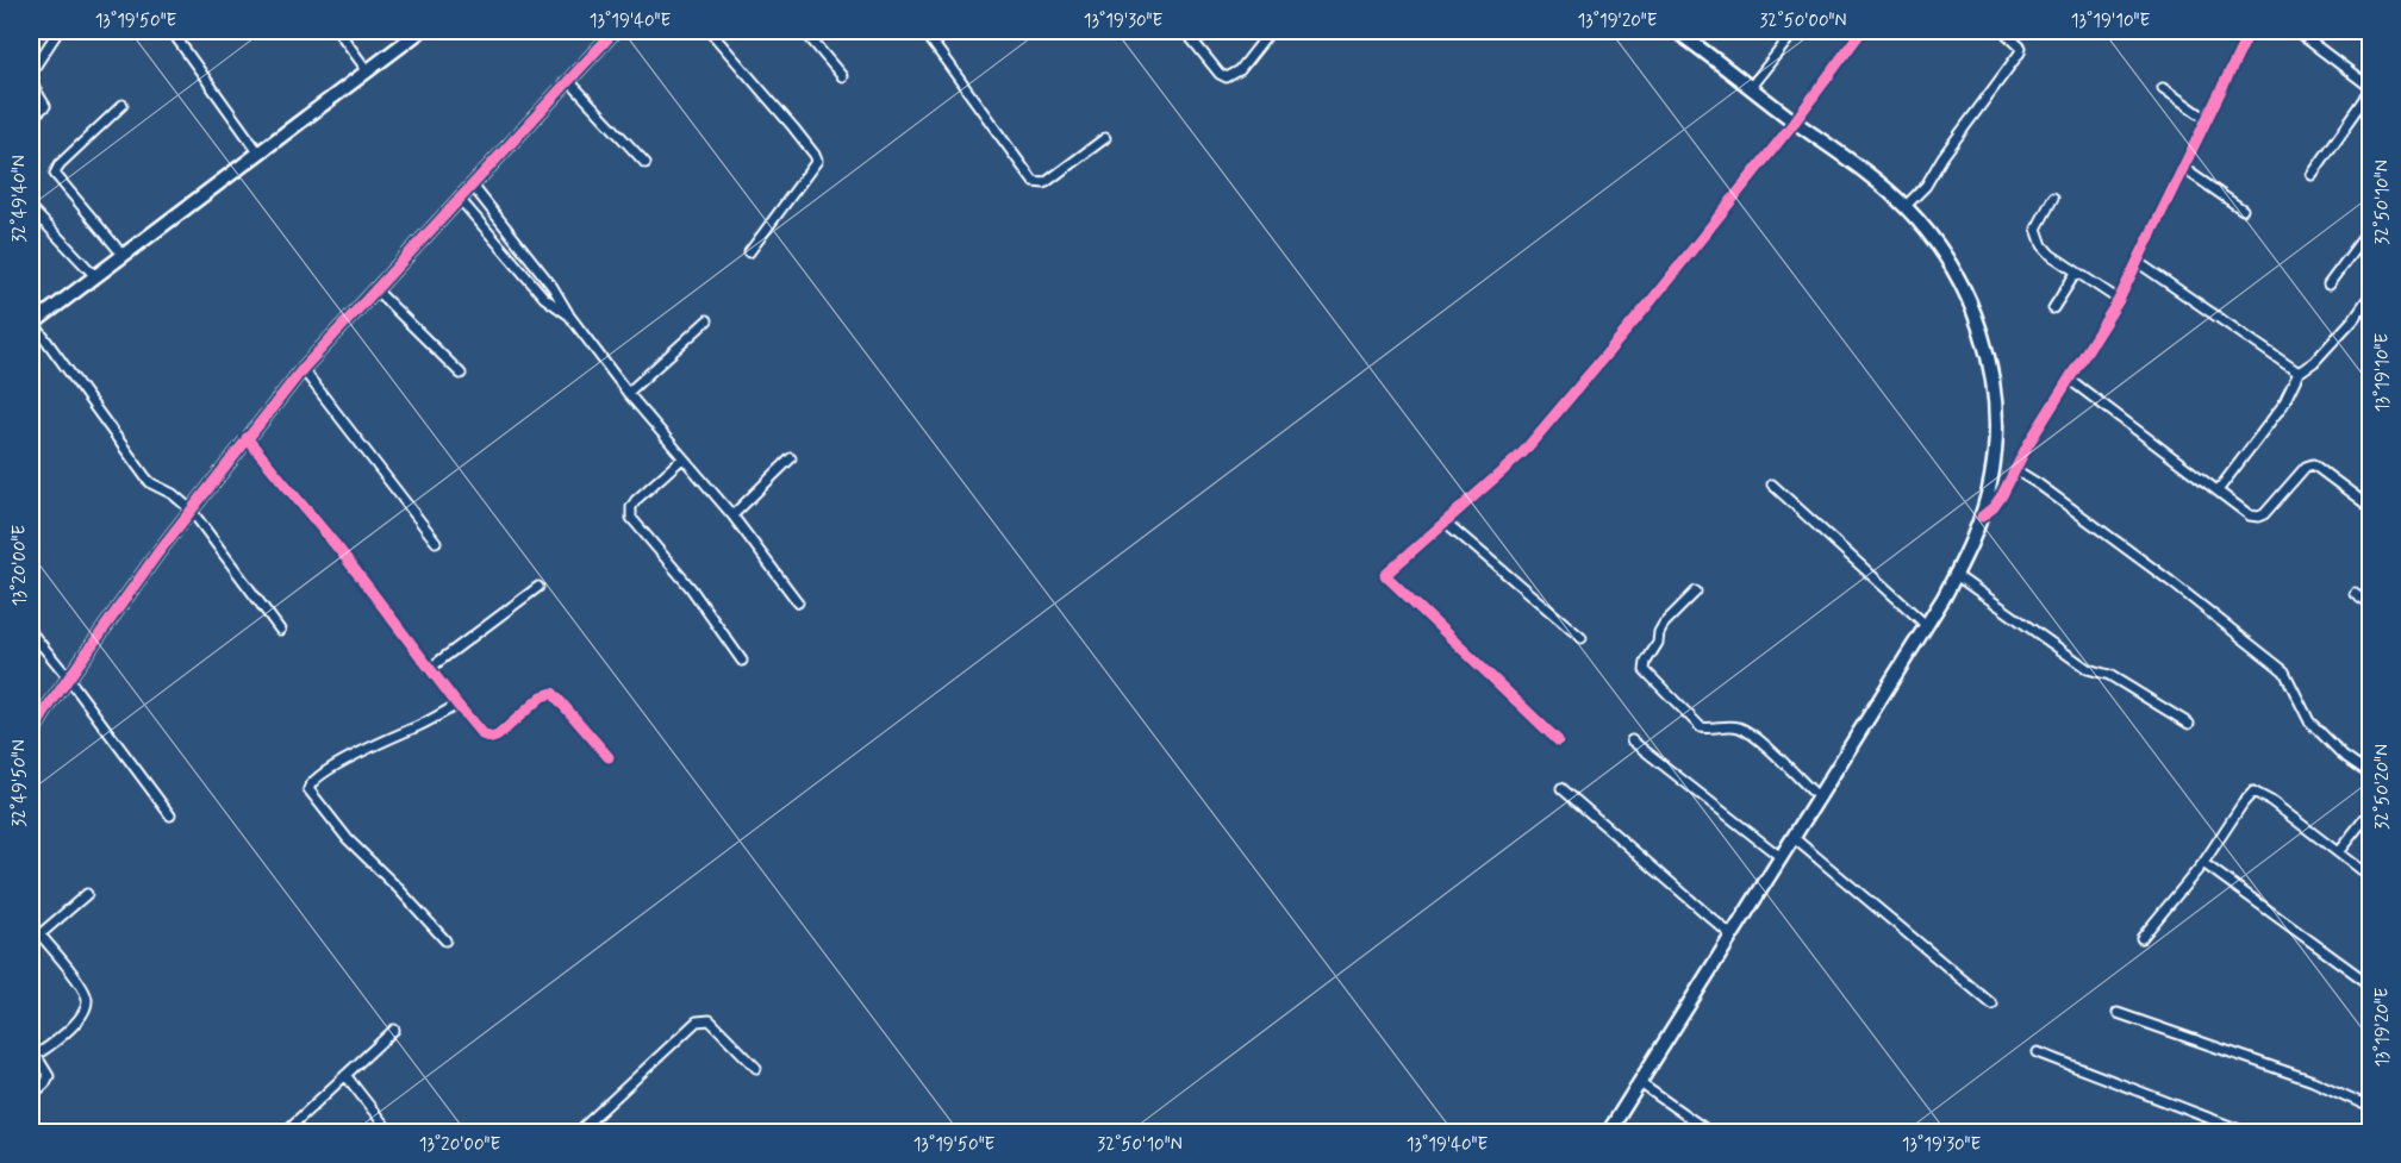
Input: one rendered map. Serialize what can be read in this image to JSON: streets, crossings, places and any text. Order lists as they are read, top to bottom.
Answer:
{
  "coordinates": [
    "13°19'50\"E",
    "13°19'40\"E",
    "13°19'30\"E",
    "13°19'20\"E",
    "32°50'00\"N",
    "13°19'10\"E",
    "32°49'40\"N",
    "32°50'10\"N",
    "13°20'00\"E",
    "32°49'50\"N",
    "32°50'20\"N"
  ]
}
